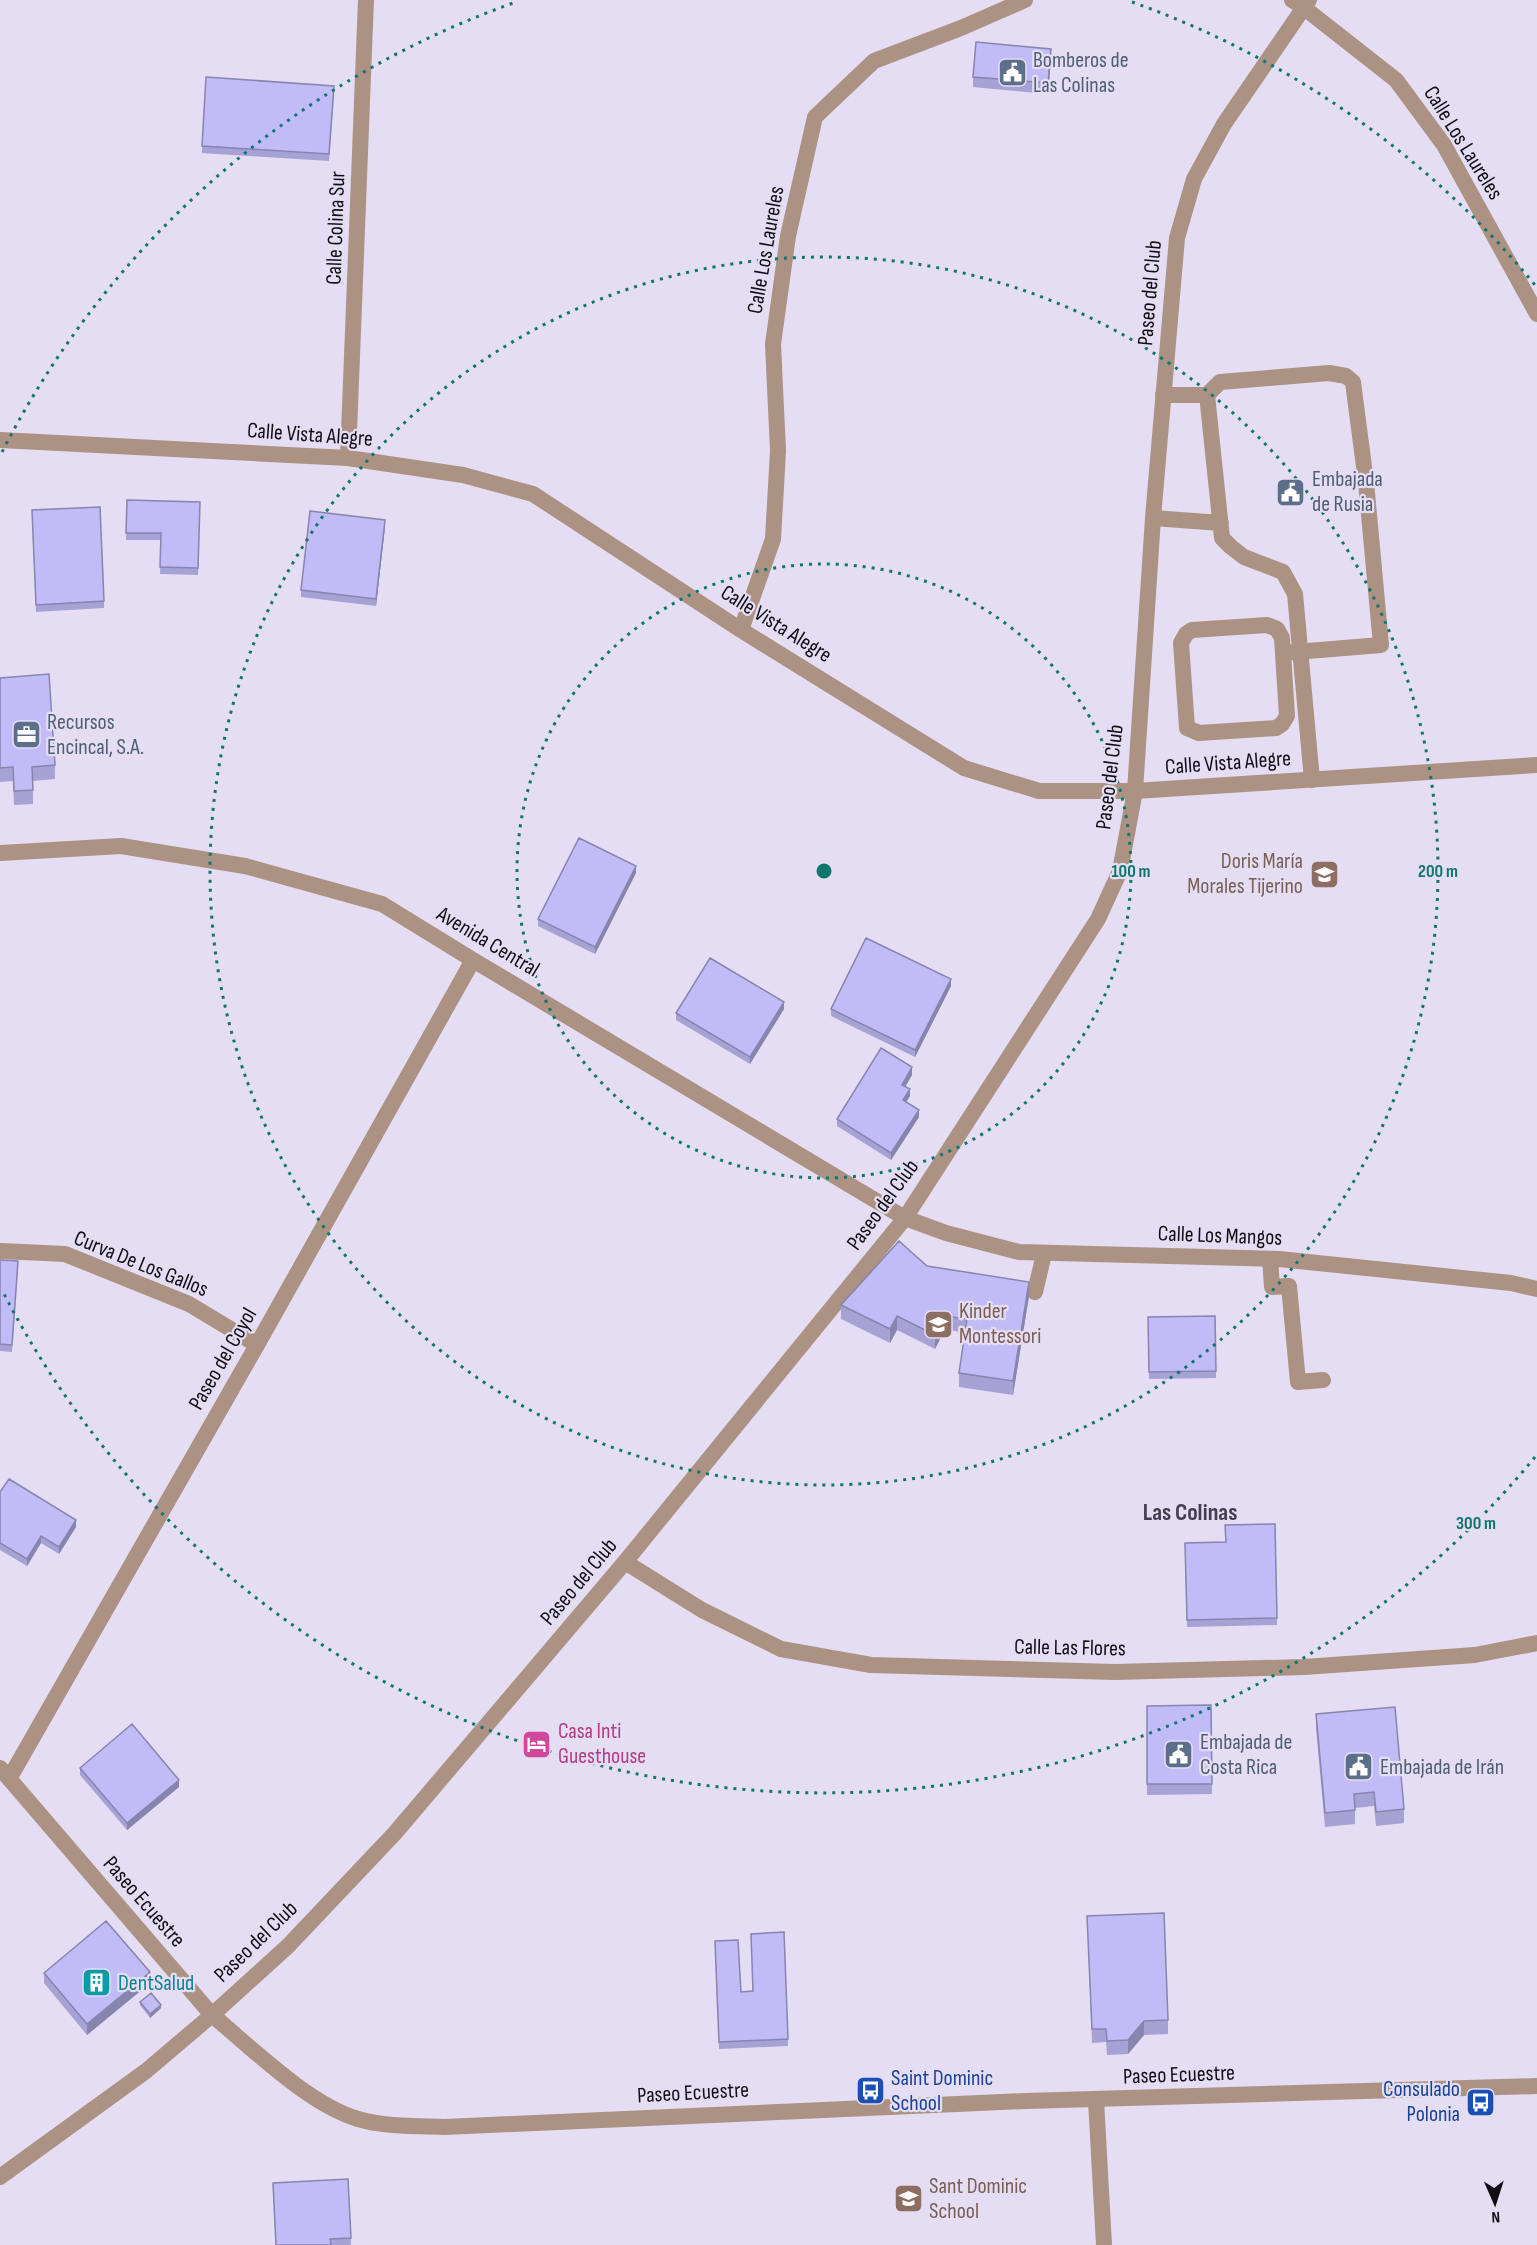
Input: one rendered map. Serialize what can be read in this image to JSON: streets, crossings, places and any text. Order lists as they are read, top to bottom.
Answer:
{
  "streets": {
    "street": [
      "Calle Los Laureles",
      "Calle Colina Sur",
      "Paseo del Club",
      "Calle Vista Alegre",
      "Avenida Central",
      "Calle Los Mangos",
      "Curva De Los Gallos",
      "Paseo del Coyol",
      "Calle Las Flores",
      "Paseo Ecuestre"
    ]
  },
  "crossings": [
    ["Calle Los Laureles", "Paseo del Club"],
    ["Calle Los Laureles", "Calle Vista Alegre"],
    ["Calle Colina Sur", "Calle Vista Alegre"],
    ["Paseo del Club", "Calle Vista Alegre"],
    ["Paseo del Club", "Avenida Central"],
    ["Paseo del Club", "Calle Los Mangos"],
    ["Paseo del Club", "Calle Las Flores"],
    ["Paseo del Club", "Paseo Ecuestre"],
    ["Avenida Central", "Calle Los Mangos"],
    ["Avenida Central", "Paseo del Coyol"],
    ["Curva De Los Gallos", "Paseo del Coyol"],
    ["Paseo del Coyol", "Paseo Ecuestre"]
  ],
  "districts": ["Las Colinas"],
  "places": {
    "public building": [
      "Bomberos de Las Colinas",
      "Embajada de Rusia",
      "Embajada de Costa Rica",
      "Embajada de Irán"
    ],
    "office": ["Recursos Encincal, S.A."],
    "school or university": ["Doris María Morales Tijerino", "Kinder Montessori", "Sant Dominic School"],
    "hotel": ["Casa Inti Guesthouse"],
    "building": ["DentSalud"],
    "bus stop": ["Saint Dominic School", "Consulado Polonia"]
  },
  "north": "bottom",
  "rings": ["100 m", "200 m", "300 m"]
}
